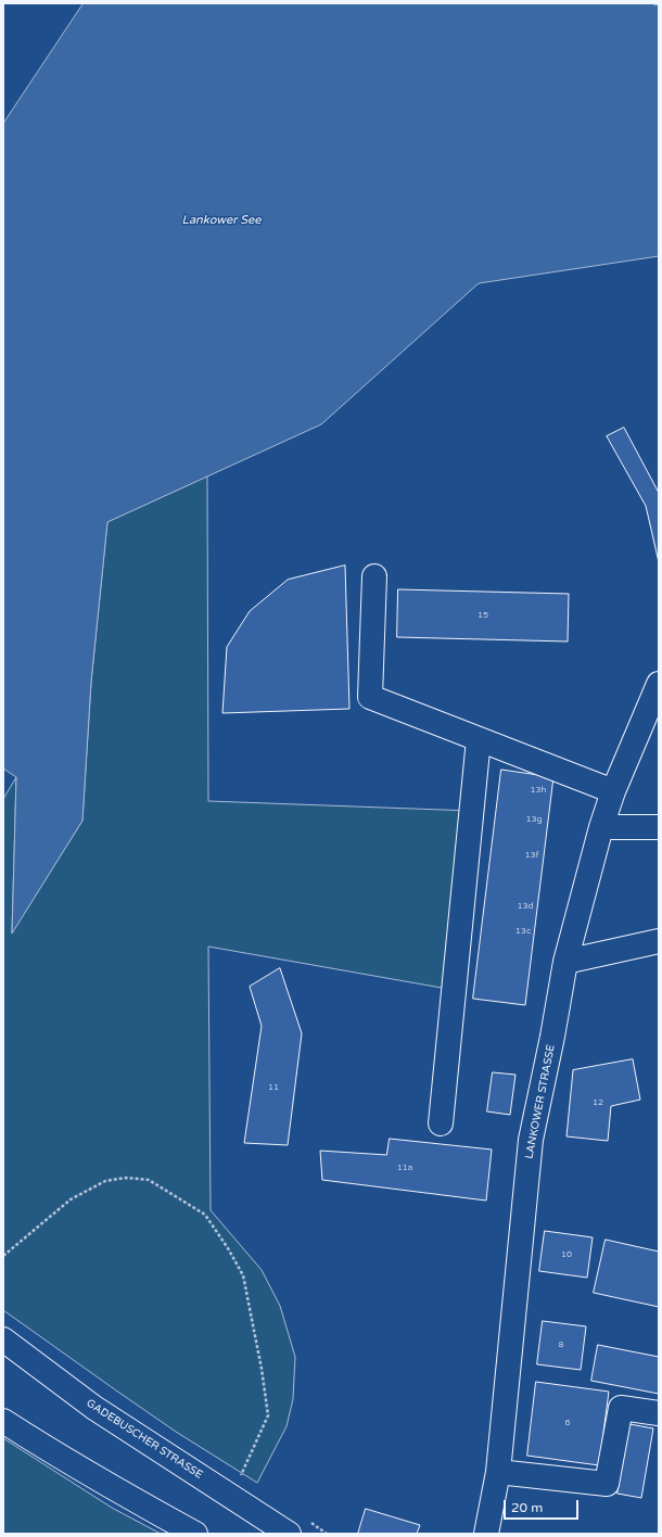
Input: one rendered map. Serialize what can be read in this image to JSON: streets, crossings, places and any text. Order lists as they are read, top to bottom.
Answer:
{
  "streets": {
    "street": ["LANKOWER STRASSE", "GADEBUSCHER STRASSE"]
  },
  "water": ["Lankower See"],
  "house_numbers": [
    "15",
    "13h",
    "13g",
    "13f",
    "13d",
    "13c",
    "11",
    "12",
    "11a",
    "10",
    "8",
    "6"
  ],
  "scale_bar": "20 m"
}
